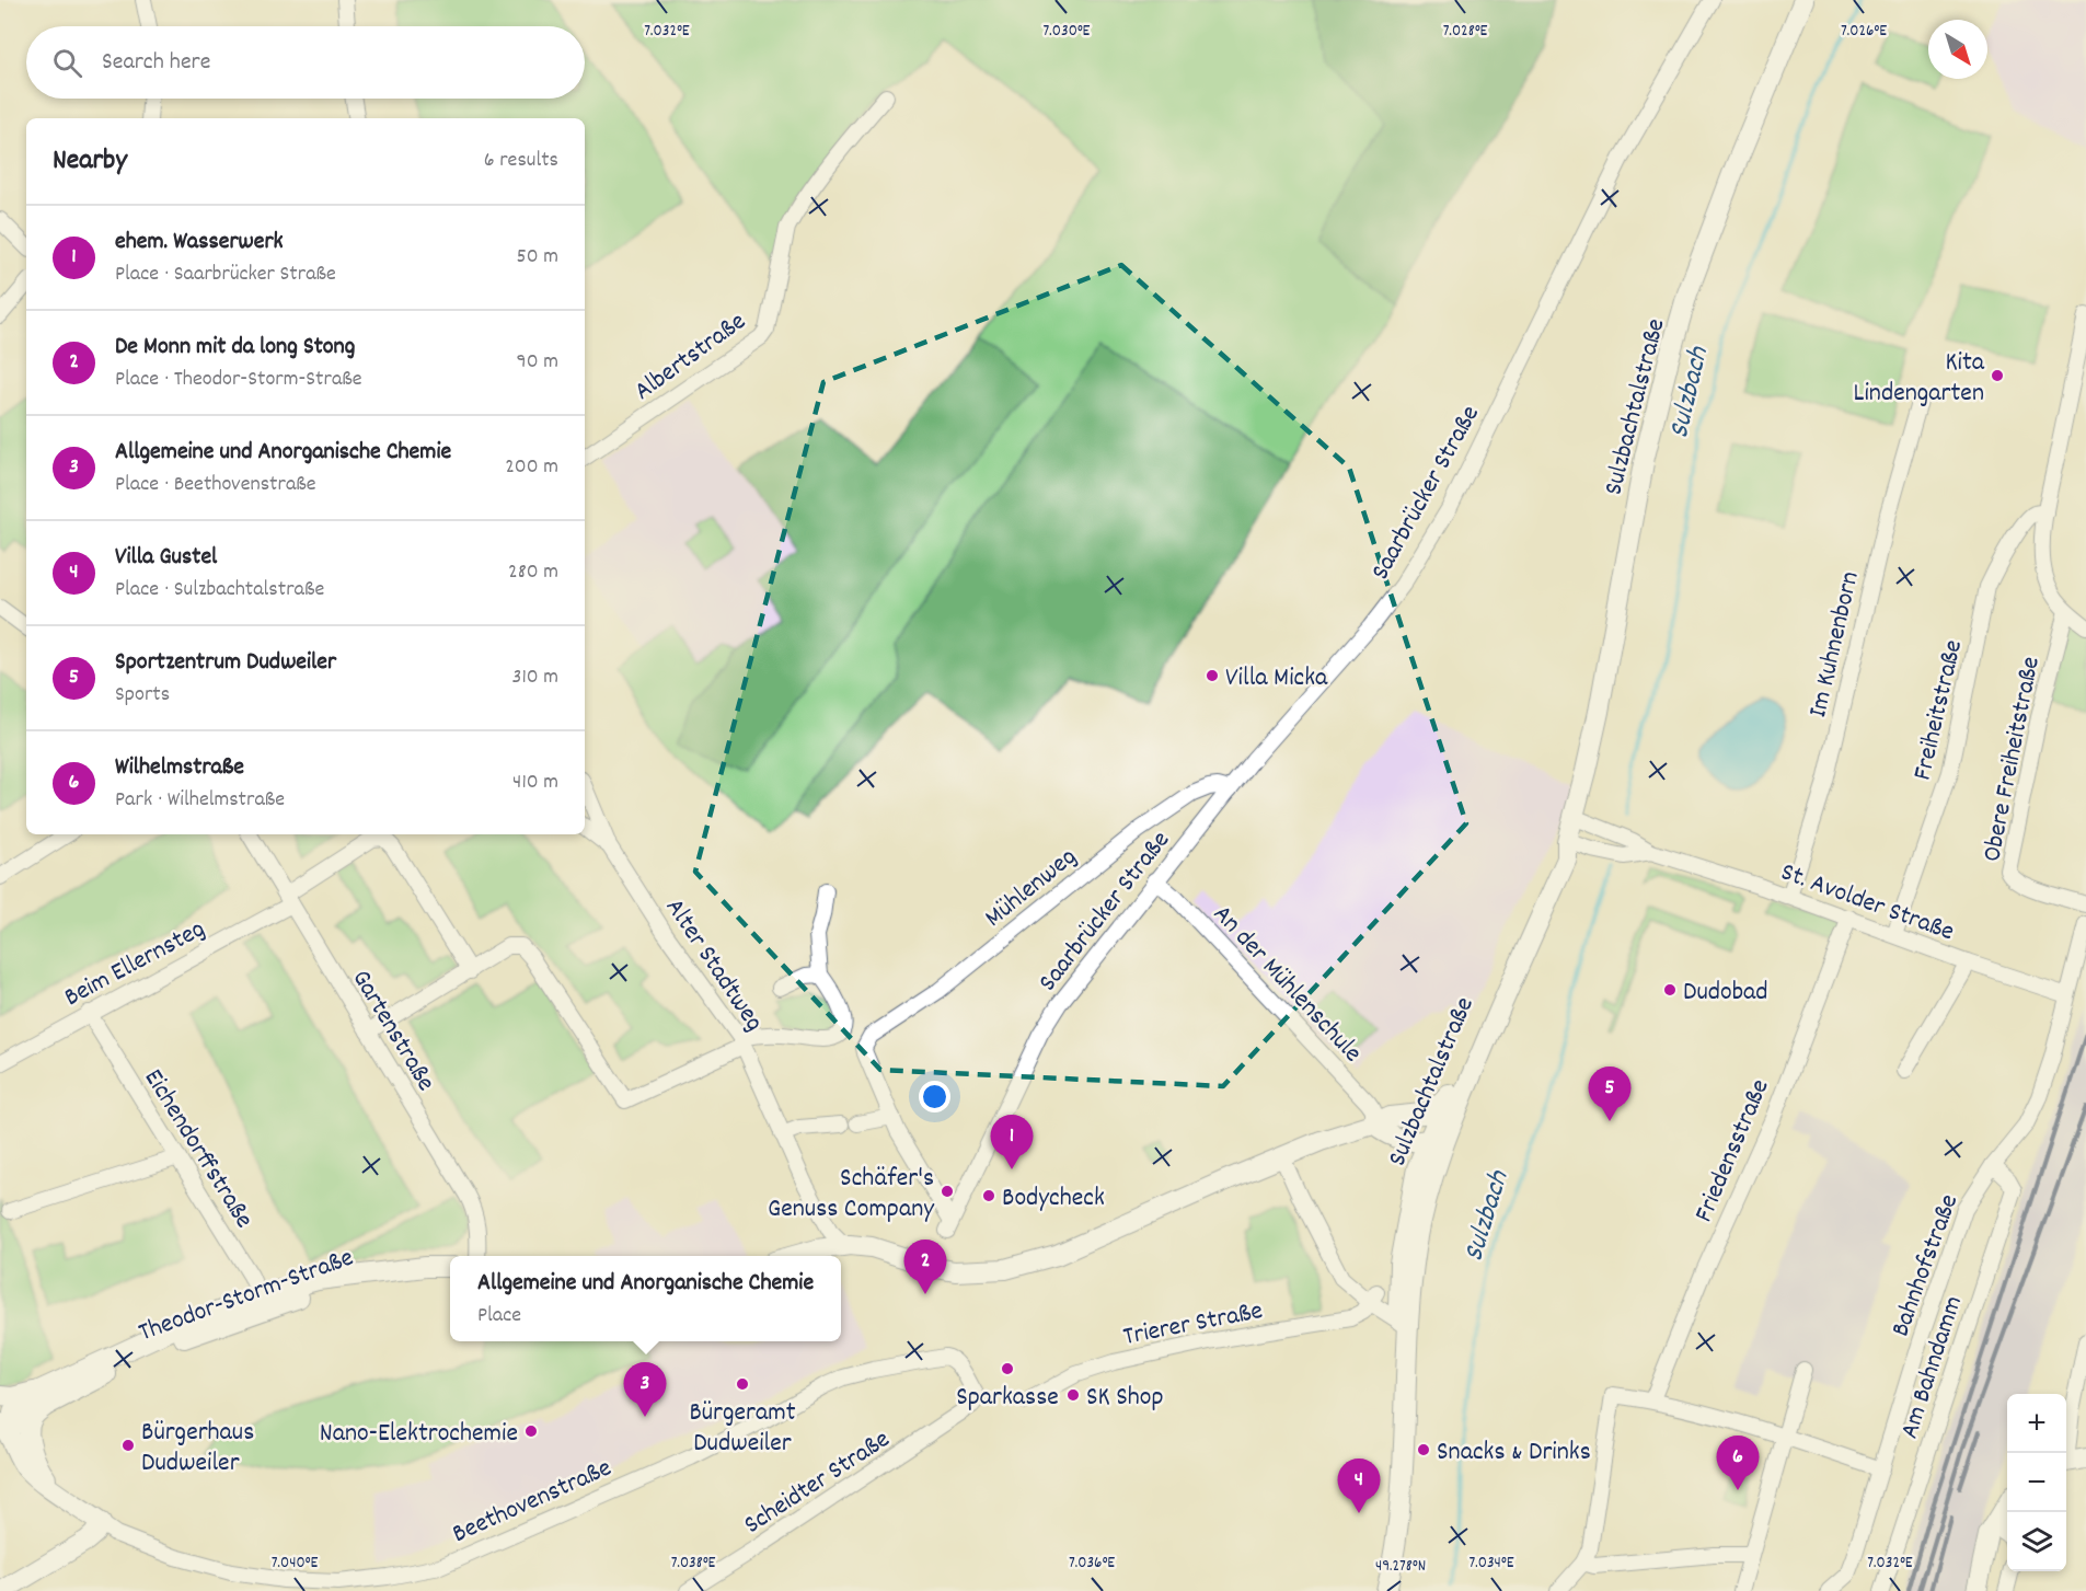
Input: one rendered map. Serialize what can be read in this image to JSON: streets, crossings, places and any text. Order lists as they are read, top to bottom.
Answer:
{
  "streets": {
    "main road": ["Sulzbachtalstraße", "Theodor-Storm-Straße", "Beethovenstraße"],
    "street": [
      "Albertstraße",
      "Saarbrücker Straße",
      "Im Kuhnenborn",
      "Freiheitstraße",
      "Obere Freiheitstraße",
      "Mühlenweg",
      "St. Avolder Straße",
      "Beim Ellernsteg",
      "Alter Stadtweg",
      "An der Mühlenschule",
      "Gartenstraße",
      "Eichendorffstraße",
      "Friedensstraße",
      "Bahnhofstraße",
      "Trierer Straße",
      "Am Bahndamm",
      "Scheidter Straße"
    ]
  },
  "crossings": [
    ["Sulzbachtalstraße", "St. Avolder Straße"],
    ["Sulzbachtalstraße", "Trierer Straße"],
    ["Saarbrücker Straße", "Mühlenweg"],
    ["Saarbrücker Straße", "An der Mühlenschule"],
    ["Im Kuhnenborn", "St. Avolder Straße"],
    ["Freiheitstraße", "St. Avolder Straße"],
    ["St. Avolder Straße", "Friedensstraße"],
    ["St. Avolder Straße", "Bahnhofstraße"],
    ["Beim Ellernsteg", "Gartenstraße"],
    ["Beim Ellernsteg", "Eichendorffstraße"],
    ["Eichendorffstraße", "Theodor-Storm-Straße"],
    ["Bahnhofstraße", "Am Bahndamm"],
    ["Theodor-Storm-Straße", "Beethovenstraße"],
    ["Scheidter Straße", "Beethovenstraße"]
  ],
  "water": ["Sulzbach"],
  "places": [
    "Kita Lindengarten",
    "Villa Micka",
    "Dudobad",
    "Schäfer's Genuss Company",
    "Bodycheck",
    "Sparkasse",
    "Bürgeramt Dudweiler",
    "SK Shop",
    "Nano-Elektrochemie",
    "Bürgerhaus Dudweiler",
    "Snacks & Drinks"
  ],
  "north": "bottom right",
  "page": {
    "search": "Search here",
    "heading": ["Nearby", "6 results"],
    "list": [
      {
        "mark": "1",
        "name": "ehem. Wasserwerk",
        "note": "Place · Saarbrücker Straße",
        "value": "50 m"
      },
      {
        "mark": "2",
        "name": "De Monn mit da long Stong",
        "note": "Place · Theodor-Storm-Straße",
        "value": "90 m"
      },
      {
        "mark": "3",
        "name": "Allgemeine und Anorganische Chemie",
        "note": "Place · Beethovenstraße",
        "value": "200 m"
      },
      {
        "mark": "4",
        "name": "Villa Gustel",
        "note": "Place · Sulzbachtalstraße",
        "value": "280 m"
      },
      {
        "mark": "5",
        "name": "Sportzentrum Dudweiler",
        "note": "Sports",
        "value": "310 m"
      },
      {
        "mark": "6",
        "name": "Wilhelmstraße",
        "note": "Park · Wilhelmstraße",
        "value": "410 m"
      }
    ],
    "pins": [
      "5",
      "1",
      "2",
      "3",
      "6",
      "4"
    ],
    "popup": ["Allgemeine und Anorganische Chemie", "Place"],
    "map_buttons": ["+", "−"]
  },
  "coordinates": [
    "7.032°E",
    "7.030°E",
    "7.028°E",
    "7.026°E",
    "7.040°E",
    "7.038°E",
    "7.036°E",
    "7.034°E",
    "49.278°N"
  ]
}
